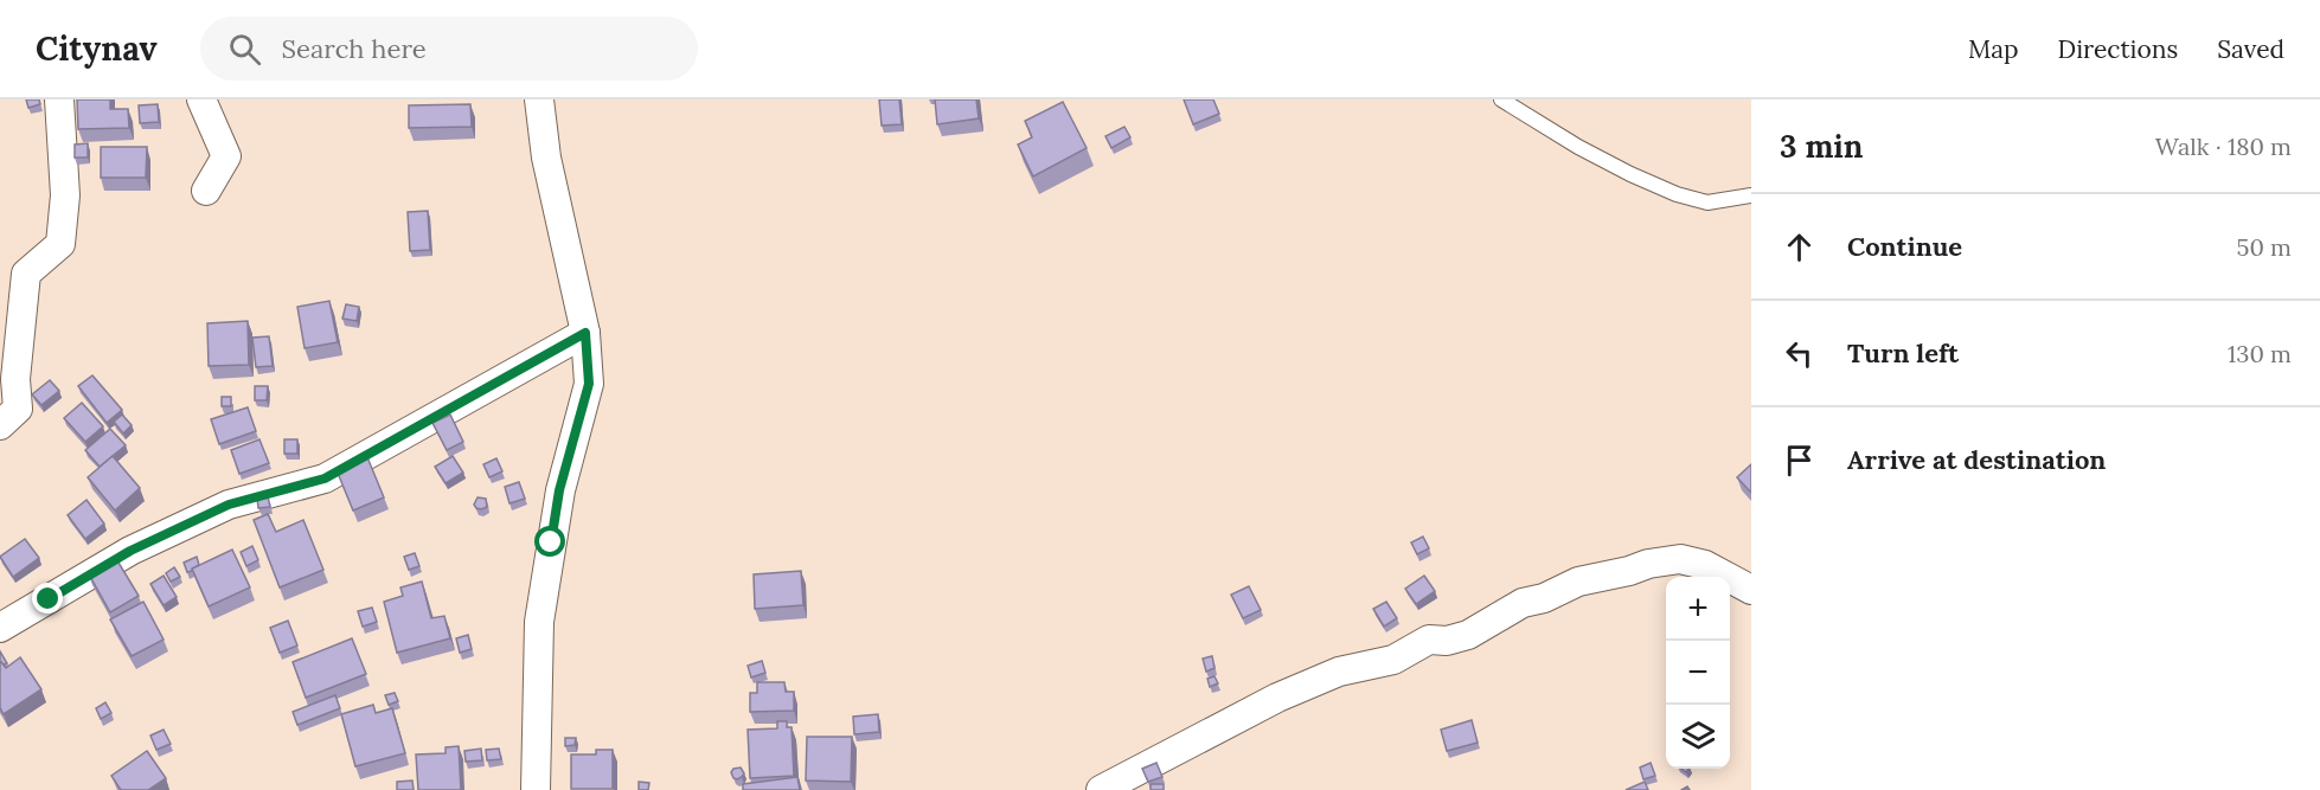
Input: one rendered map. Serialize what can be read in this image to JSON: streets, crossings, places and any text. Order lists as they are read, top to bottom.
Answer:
{
  "page": {
    "header": "Citynav",
    "search": "Search here",
    "nav": ["Map", "Directions", "Saved"],
    "heading": ["3 min", "Walk · 180 m"],
    "list": [
      ["Continue", "50 m"],
      ["Turn left", "130 m"],
      "Arrive at destination"
    ],
    "map_buttons": ["+", "−"]
  }
}
